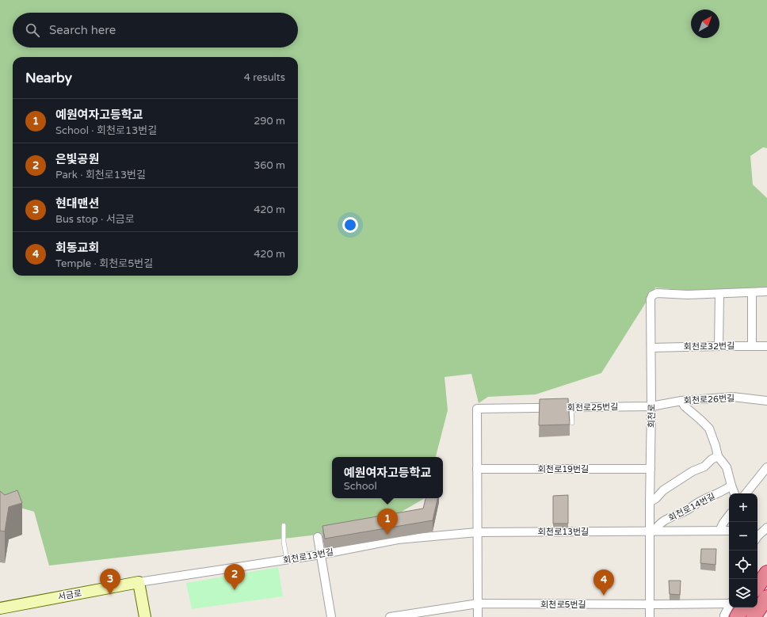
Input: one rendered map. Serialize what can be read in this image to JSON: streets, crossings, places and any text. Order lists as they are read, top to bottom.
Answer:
{
  "streets": {
    "street": [
      "회천로32번길",
      "회천로26번길",
      "회천로25번길",
      "회천로",
      "회천로19번길",
      "회천로14번길",
      "회천로13번길",
      "서금로",
      "회천로5번길"
    ]
  },
  "crossings": [
    ["회천로32번길", "회천로"],
    ["회천로26번길", "회천로25번길"],
    ["회천로26번길", "회천로"],
    ["회천로25번길", "회천로"],
    ["회천로25번길", "회천로19번길"],
    ["회천로", "회천로19번길"],
    ["회천로", "회천로14번길"],
    ["회천로", "회천로13번길"],
    ["회천로", "회천로5번길"],
    ["회천로14번길", "회천로13번길"],
    ["회천로13번길", "서금로"]
  ],
  "north": "top right",
  "page": {
    "search": "Search here",
    "heading": ["Nearby", "4 results"],
    "list": [
      {
        "mark": "1",
        "name": "예원여자고등학교",
        "note": "School · 회천로13번길",
        "value": "290 m"
      },
      {
        "mark": "2",
        "name": "은빛공원",
        "note": "Park · 회천로13번길",
        "value": "360 m"
      },
      {
        "mark": "3",
        "name": "현대맨션",
        "note": "Bus stop · 서금로",
        "value": "420 m"
      },
      {
        "mark": "4",
        "name": "회동교회",
        "note": "Temple · 회천로5번길",
        "value": "420 m"
      }
    ],
    "popup": ["예원여자고등학교", "School"],
    "map_buttons": ["+", "−"],
    "pins": [
      "1",
      "2",
      "3",
      "4"
    ]
  }
}
